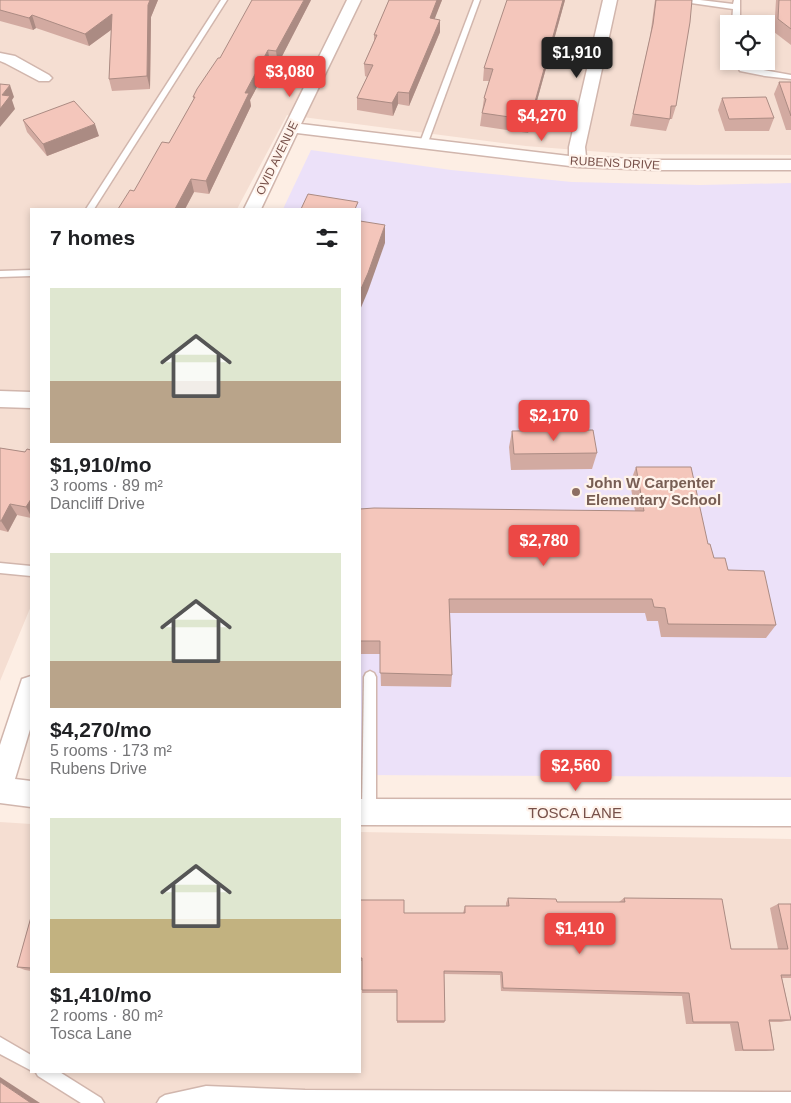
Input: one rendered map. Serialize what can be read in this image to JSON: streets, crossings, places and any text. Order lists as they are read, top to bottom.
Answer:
{
  "streets": {
    "street": ["OVID AVENUE", "RUBENS DRIVE", "TOSCA LANE"]
  },
  "crossings": [
    ["OVID AVENUE", "RUBENS DRIVE"]
  ],
  "places": ["John W Carpenter Elementary School"],
  "page": {
    "price": [
      "$1,910",
      "$3,080",
      "$4,270",
      "$2,170",
      "$2,780",
      "$2,560",
      "$1,410"
    ],
    "heading": "7 homes",
    "list": [
      {
        "name": "$1,910/mo",
        "note": "3 rooms · 89 m² · Dancliff Drive"
      },
      {
        "name": "$4,270/mo",
        "note": "5 rooms · 173 m² · Rubens Drive"
      },
      {
        "name": "$1,410/mo",
        "note": "2 rooms · 80 m² · Tosca Lane"
      }
    ]
  }
}
